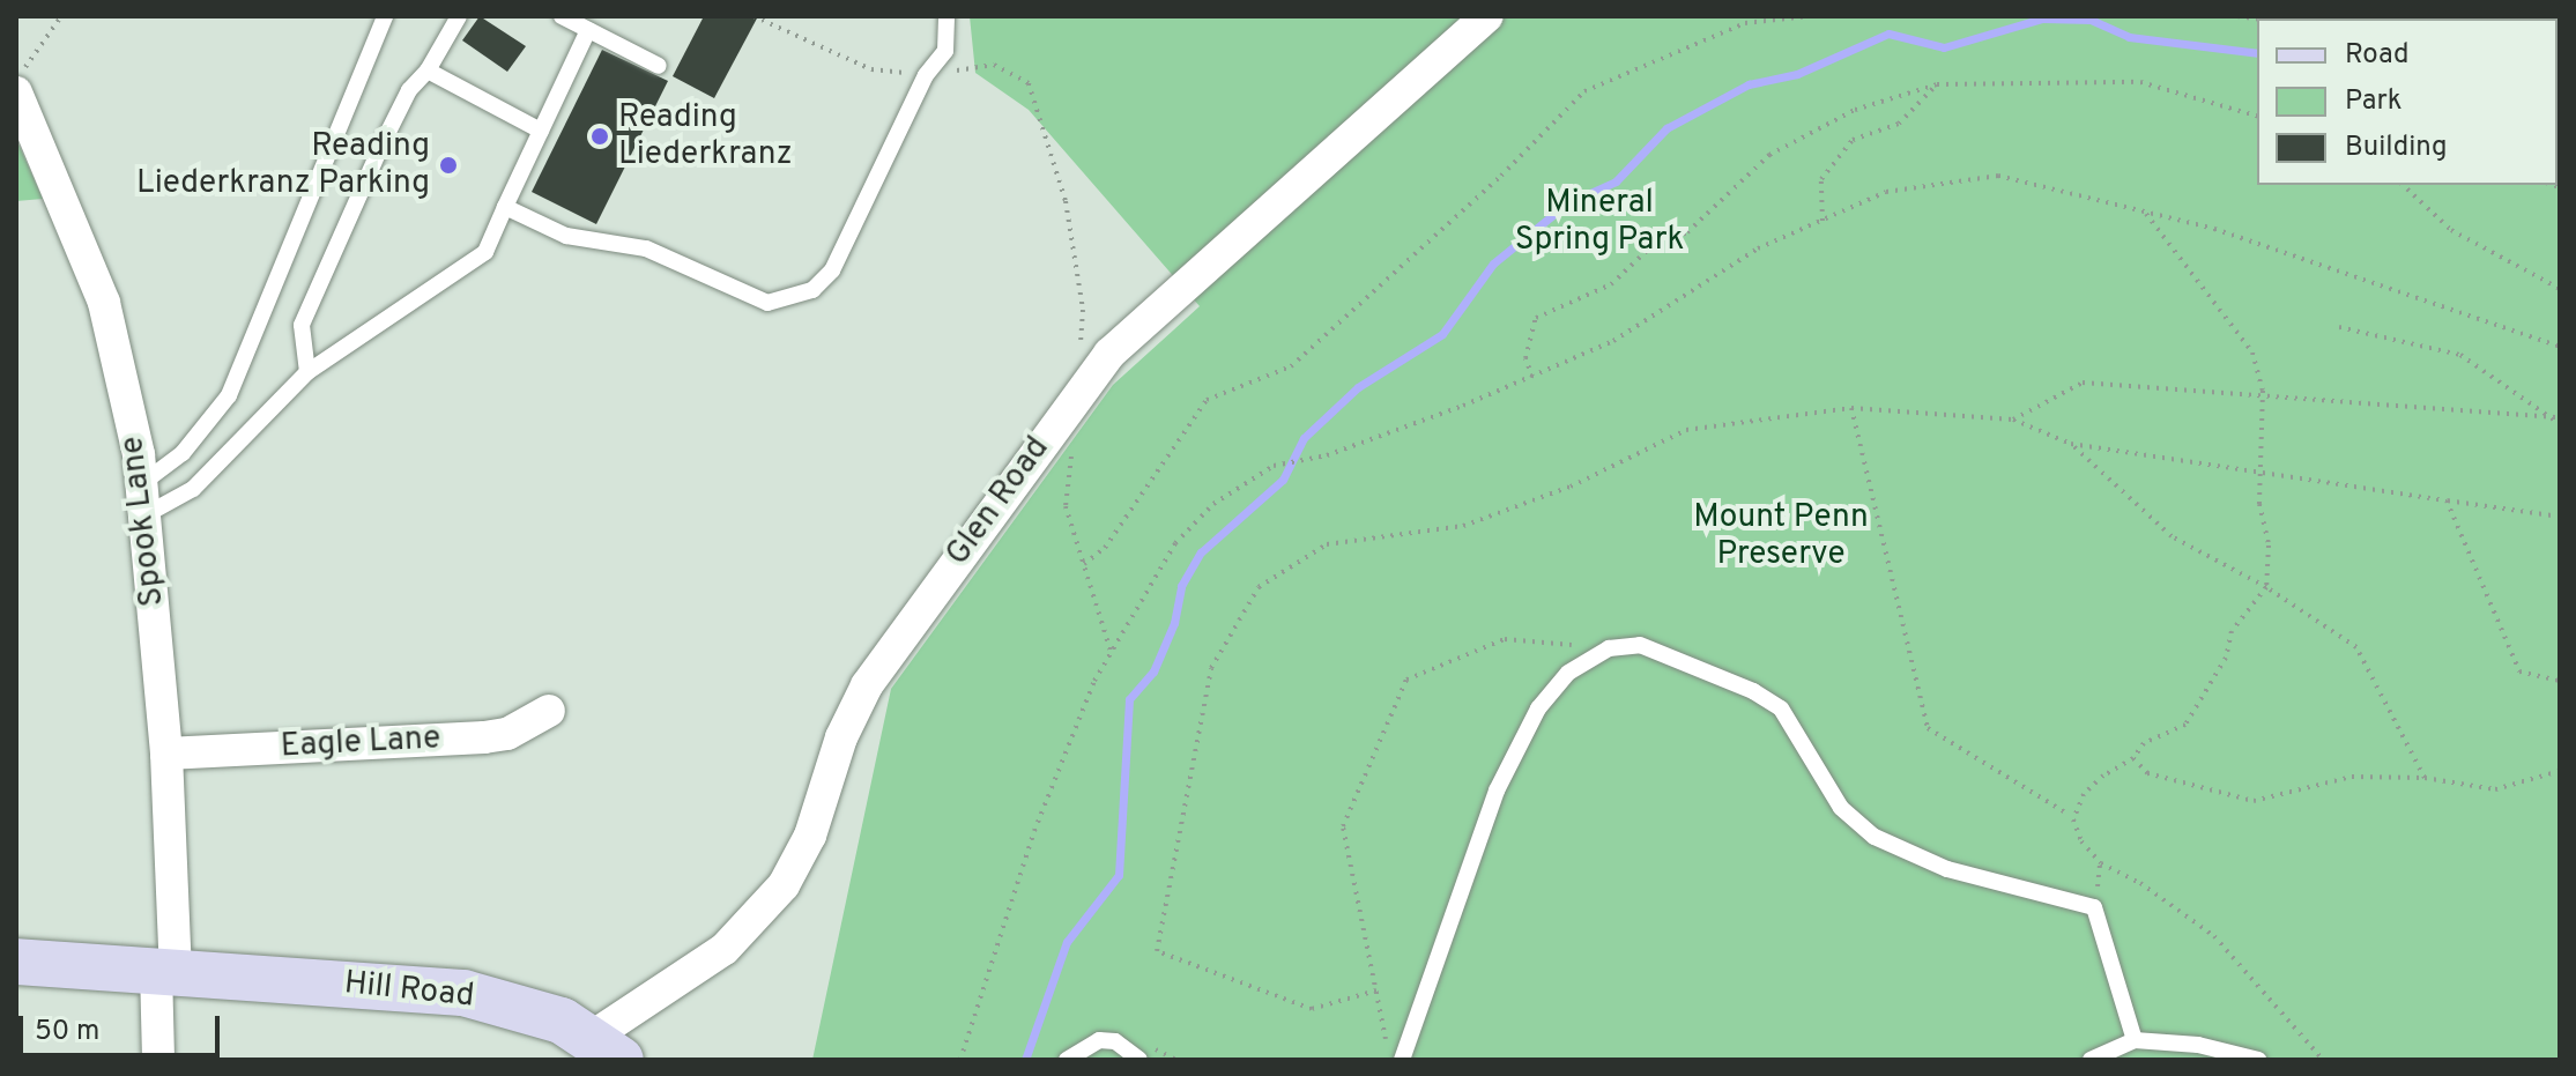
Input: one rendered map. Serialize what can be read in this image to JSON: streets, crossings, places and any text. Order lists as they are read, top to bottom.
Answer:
{
  "streets": {
    "street": [
      "Glen Road",
      "Spook Lane",
      "Eagle Lane",
      "Hill Road"
    ]
  },
  "crossings": [
    ["Glen Road", "Hill Road"],
    ["Spook Lane", "Eagle Lane"],
    ["Spook Lane", "Hill Road"]
  ],
  "parks": ["Mineral Spring Park", "Mount Penn Preserve"],
  "places": ["Reading Liederkranz", "Reading Liederkranz Parking"],
  "legend": ["Road", "Park", "Building"],
  "scale_bar": "50 m"
}
